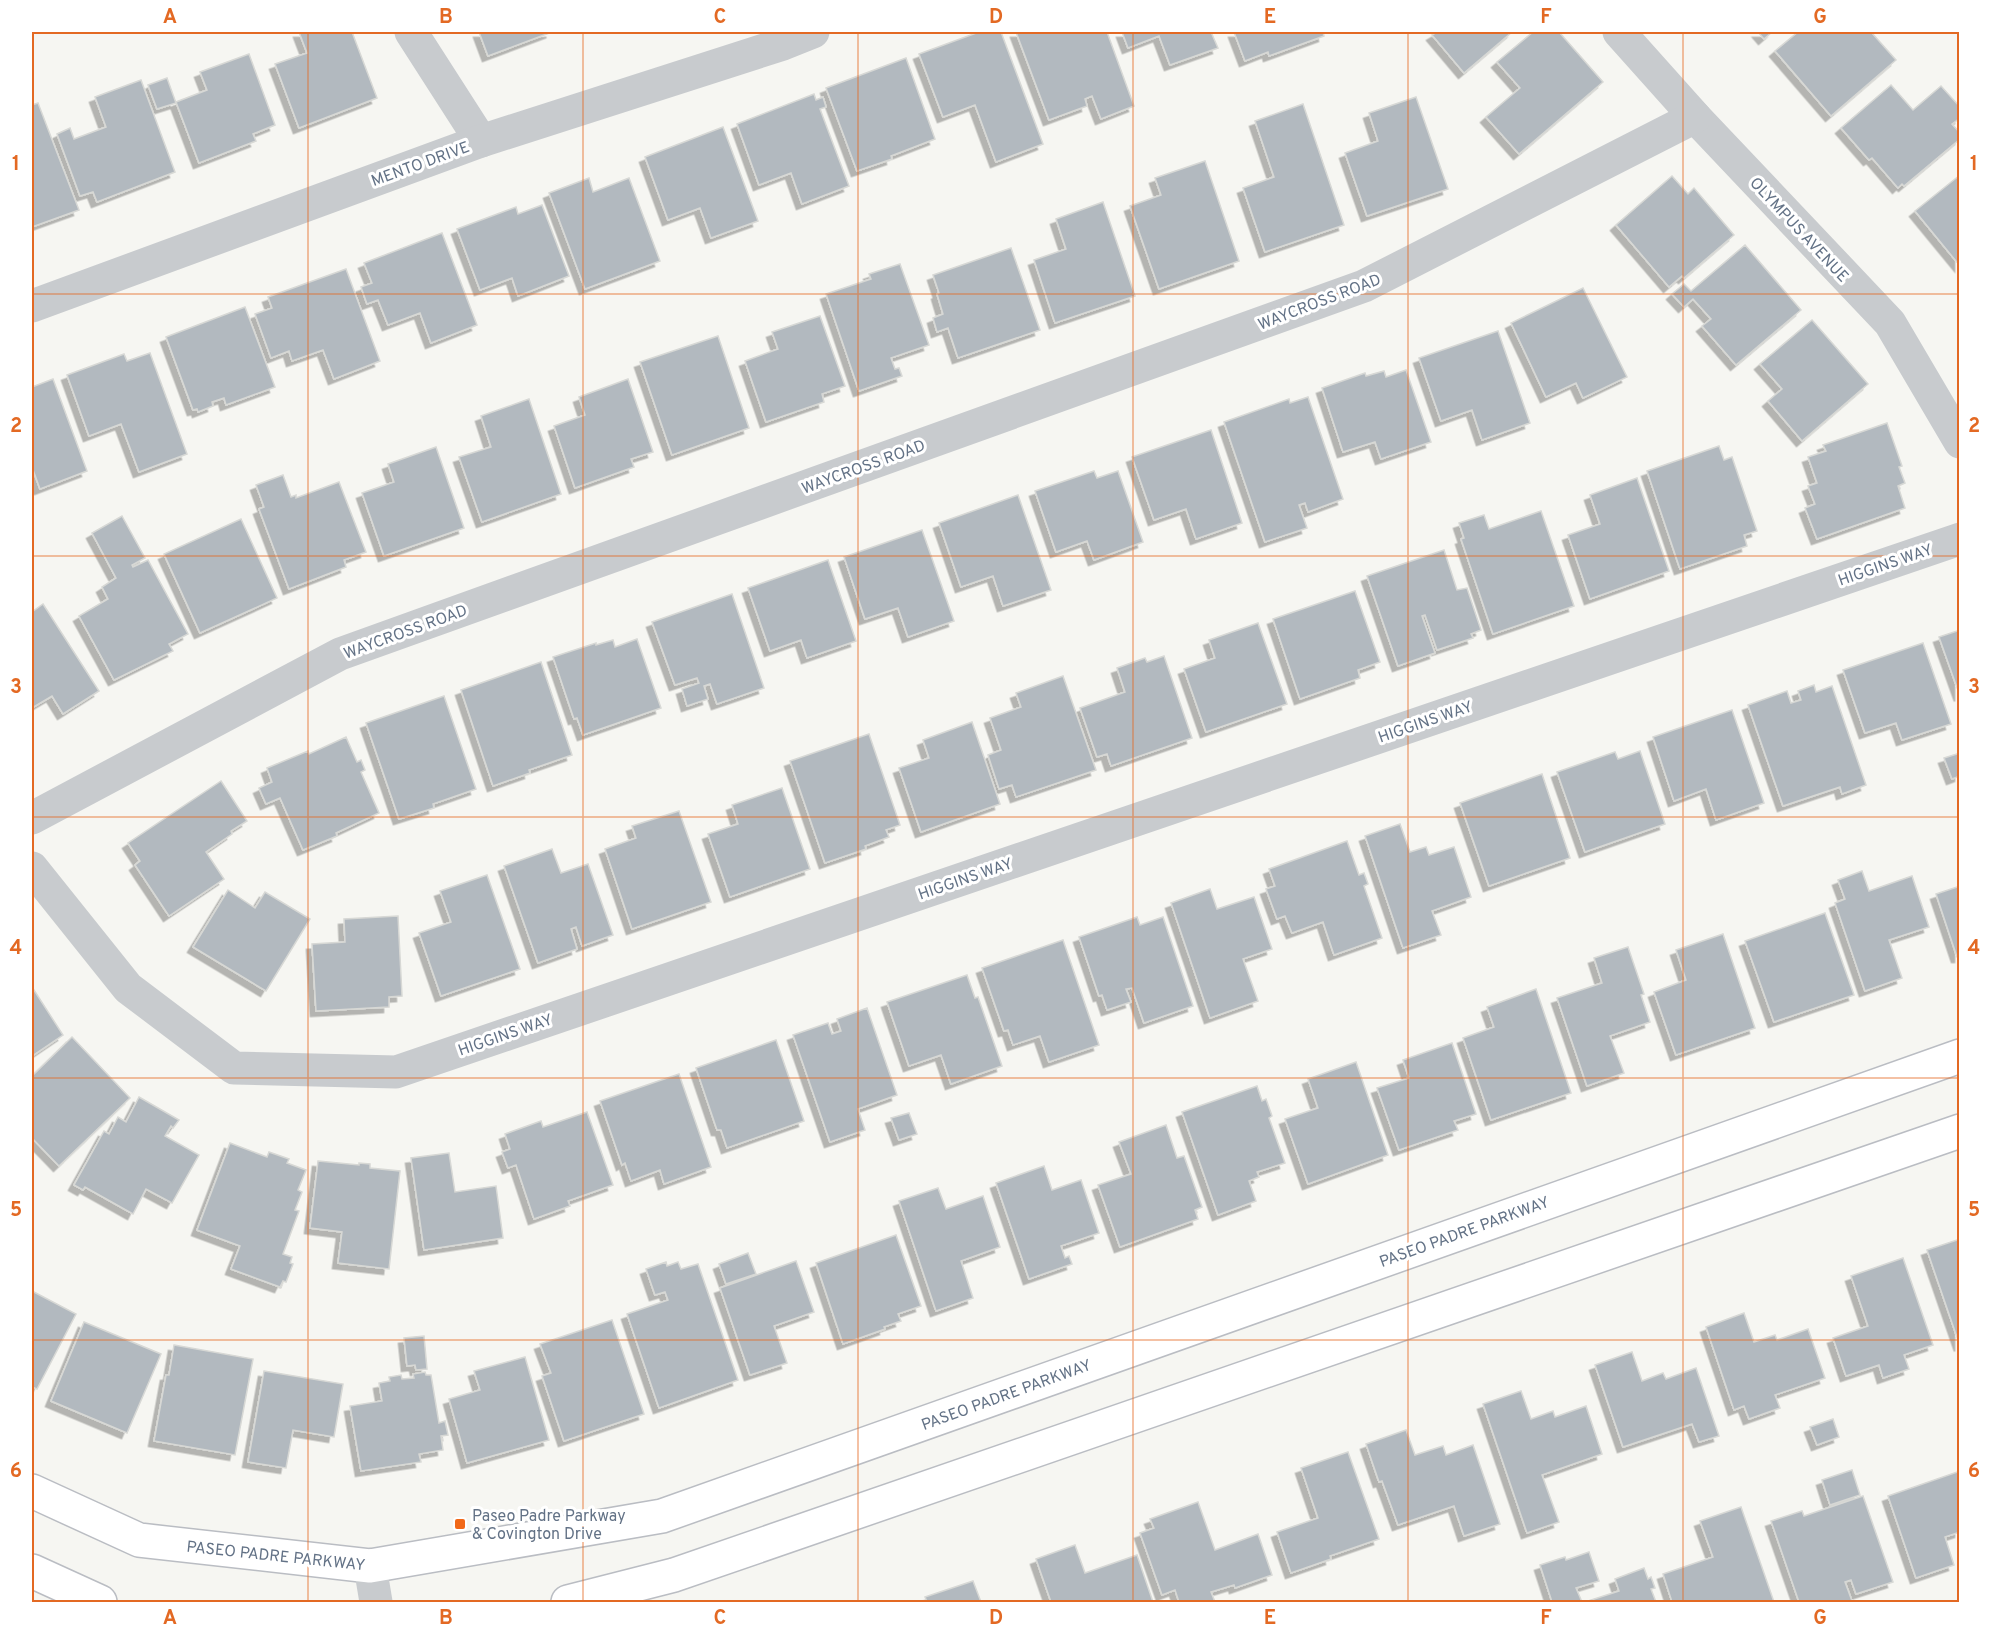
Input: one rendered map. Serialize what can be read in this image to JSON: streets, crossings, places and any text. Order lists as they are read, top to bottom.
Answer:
{
  "streets": {
    "main road": ["PASEO PADRE PARKWAY"],
    "street": [
      "MENTO DRIVE",
      "OLYMPUS AVENUE",
      "WAYCROSS ROAD",
      "HIGGINS WAY"
    ]
  },
  "crossings": [
    ["OLYMPUS AVENUE", "WAYCROSS ROAD"]
  ],
  "places": {
    "transit": ["Paseo Padre Parkway & Covington Drive"]
  },
  "grid": {
    "columns": [
      "A",
      "B",
      "C",
      "D",
      "E",
      "F",
      "G"
    ],
    "rows": [
      "1",
      "2",
      "3",
      "4",
      "5",
      "6"
    ]
  }
}
